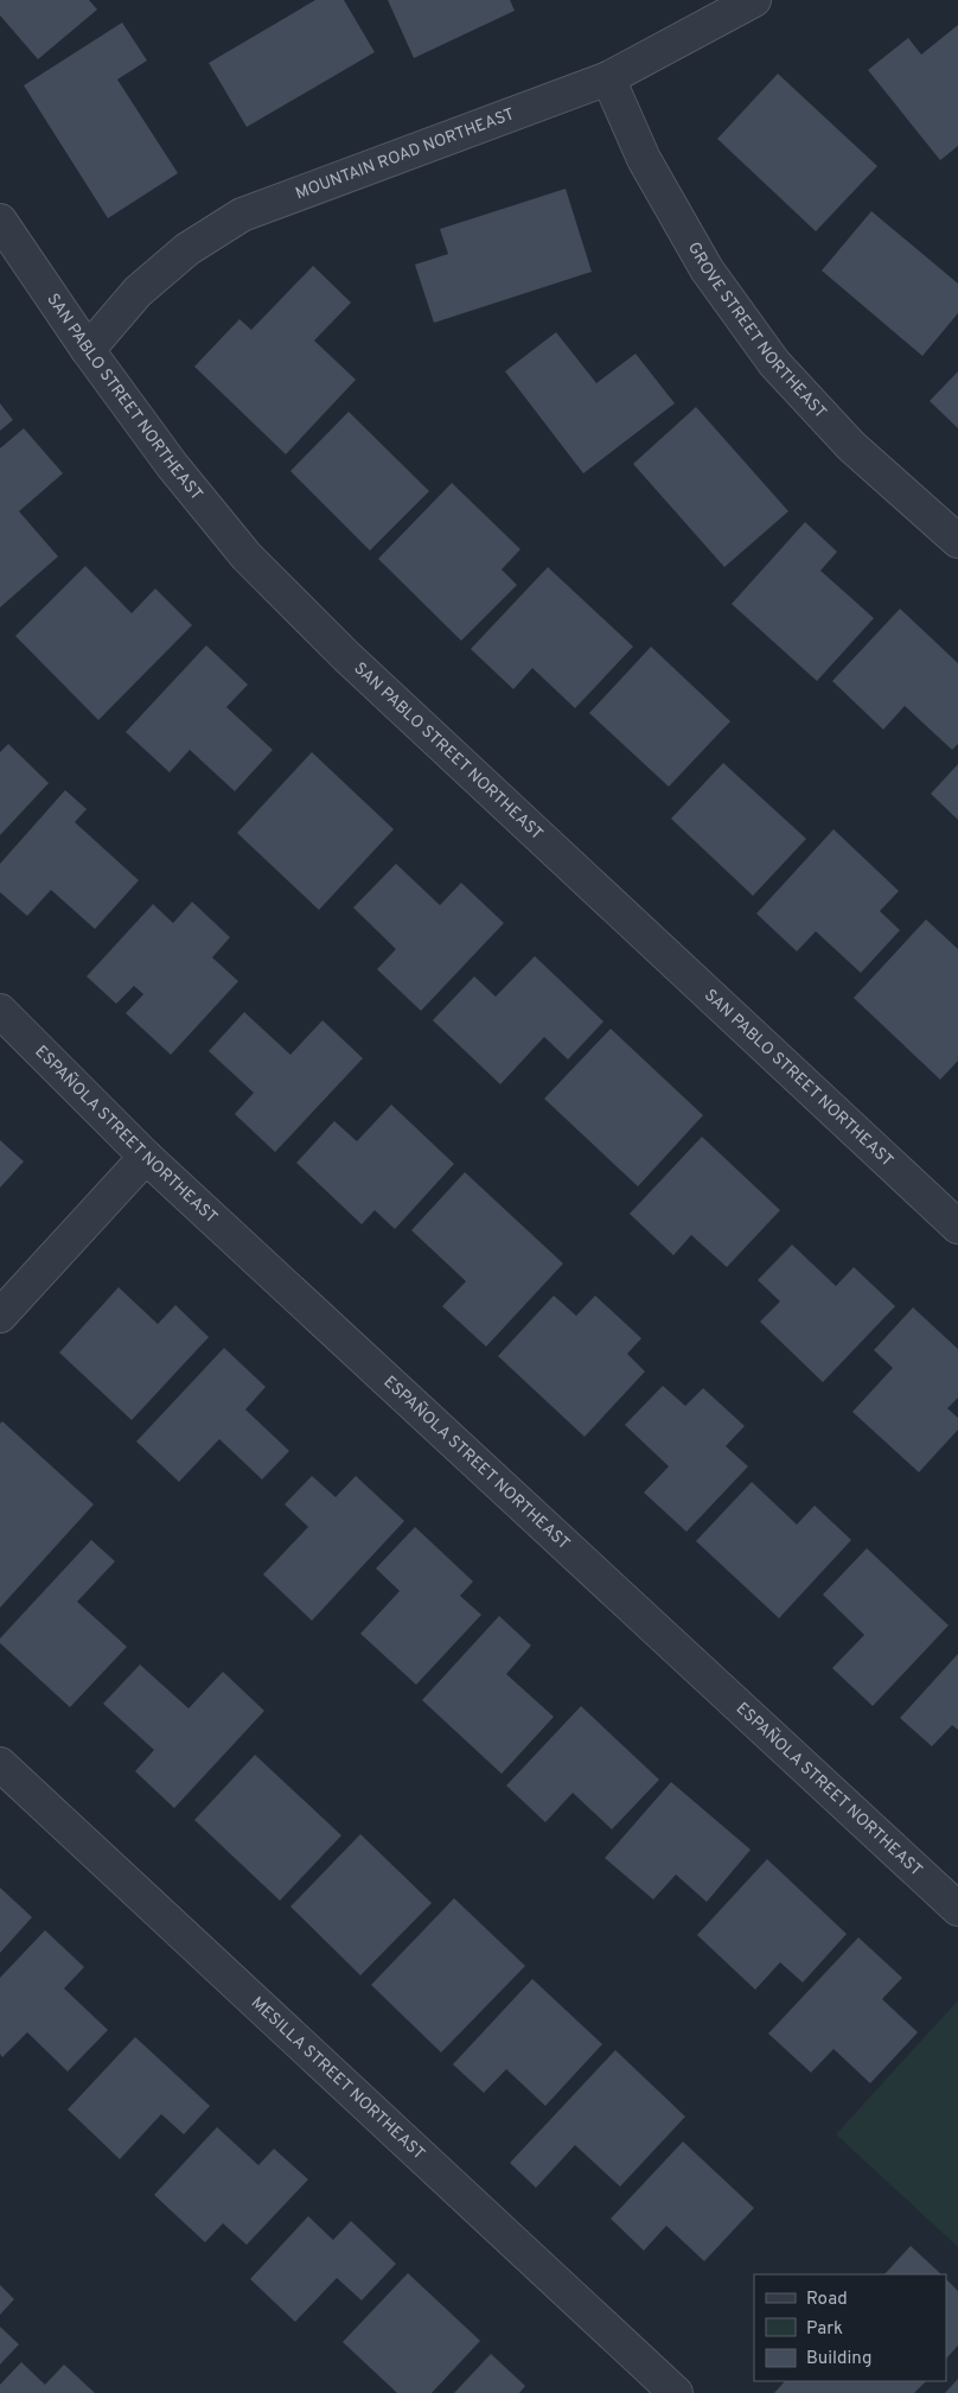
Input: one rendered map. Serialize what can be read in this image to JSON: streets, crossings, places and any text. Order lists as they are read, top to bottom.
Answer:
{
  "streets": {
    "street": [
      "MOUNTAIN ROAD NORTHEAST",
      "GROVE STREET NORTHEAST",
      "SAN PABLO STREET NORTHEAST",
      "ESPAÑOLA STREET NORTHEAST",
      "MESILLA STREET NORTHEAST"
    ]
  },
  "crossings": [
    ["MOUNTAIN ROAD NORTHEAST", "GROVE STREET NORTHEAST"],
    ["MOUNTAIN ROAD NORTHEAST", "SAN PABLO STREET NORTHEAST"]
  ],
  "legend": ["Road", "Park", "Building"]
}
